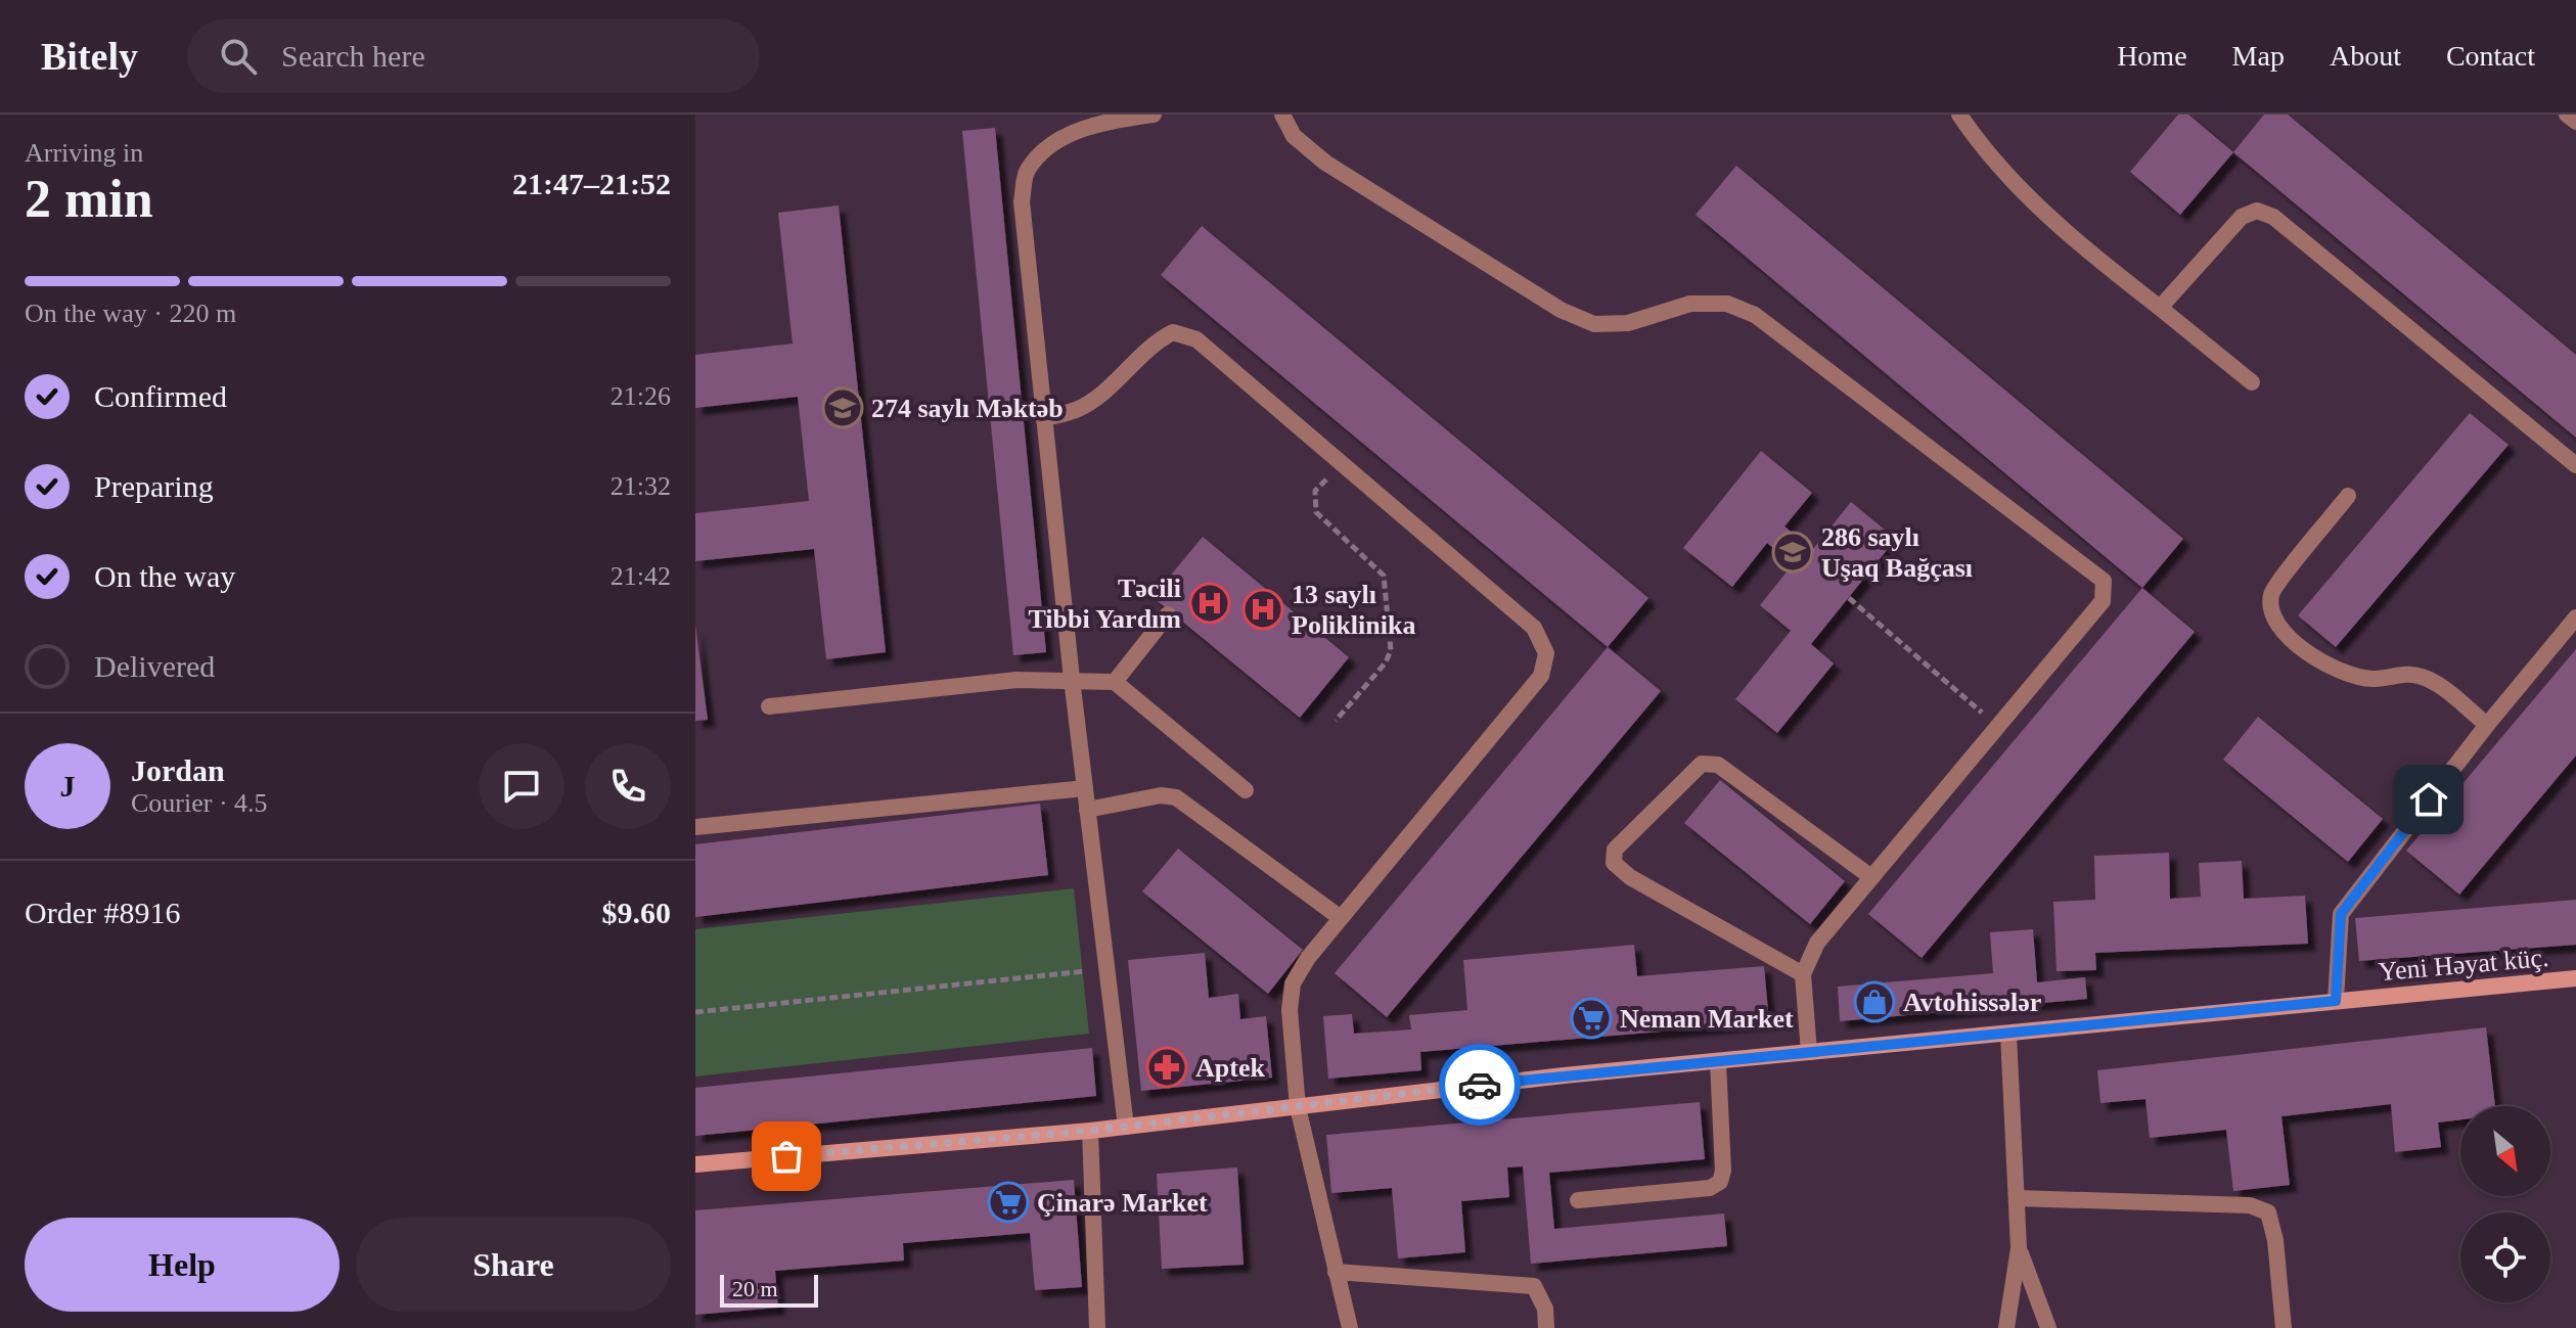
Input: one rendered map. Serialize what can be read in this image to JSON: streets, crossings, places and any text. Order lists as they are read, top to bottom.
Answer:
{
  "streets": {
    "street": ["Yeni Həyat küç."]
  },
  "places": {
    "school or university": ["274 saylı Məktəb", "286 saylı Uşaq Bağçası"],
    "hospital": ["Təcili Tibbi Yardım", "13 saylı Poliklinika"],
    "shop": ["Avtohissələr"],
    "supermarket": ["Neman Market", "Çinarə Market"],
    "pharmacy": ["Aptek"]
  },
  "scale_bar": "20 m",
  "north": "bottom right",
  "page": {
    "header": "Bitely",
    "search": "Search here",
    "nav": [
      "Home",
      "Map",
      "About",
      "Contact"
    ],
    "heading": ["2 min", "Arriving in", "21:47–21:52"],
    "panel": [
      "Jordan",
      "Courier · 4.5",
      "Order #8916",
      "$9.60"
    ],
    "bar": "On the way · 220 m",
    "list": [
      ["Confirmed", "21:26"],
      ["Preparing", "21:32"],
      ["On the way", "21:42"],
      "Delivered"
    ],
    "round": "J",
    "buttons": ["Help", "Share"],
    "scale": "20 m"
  }
}
